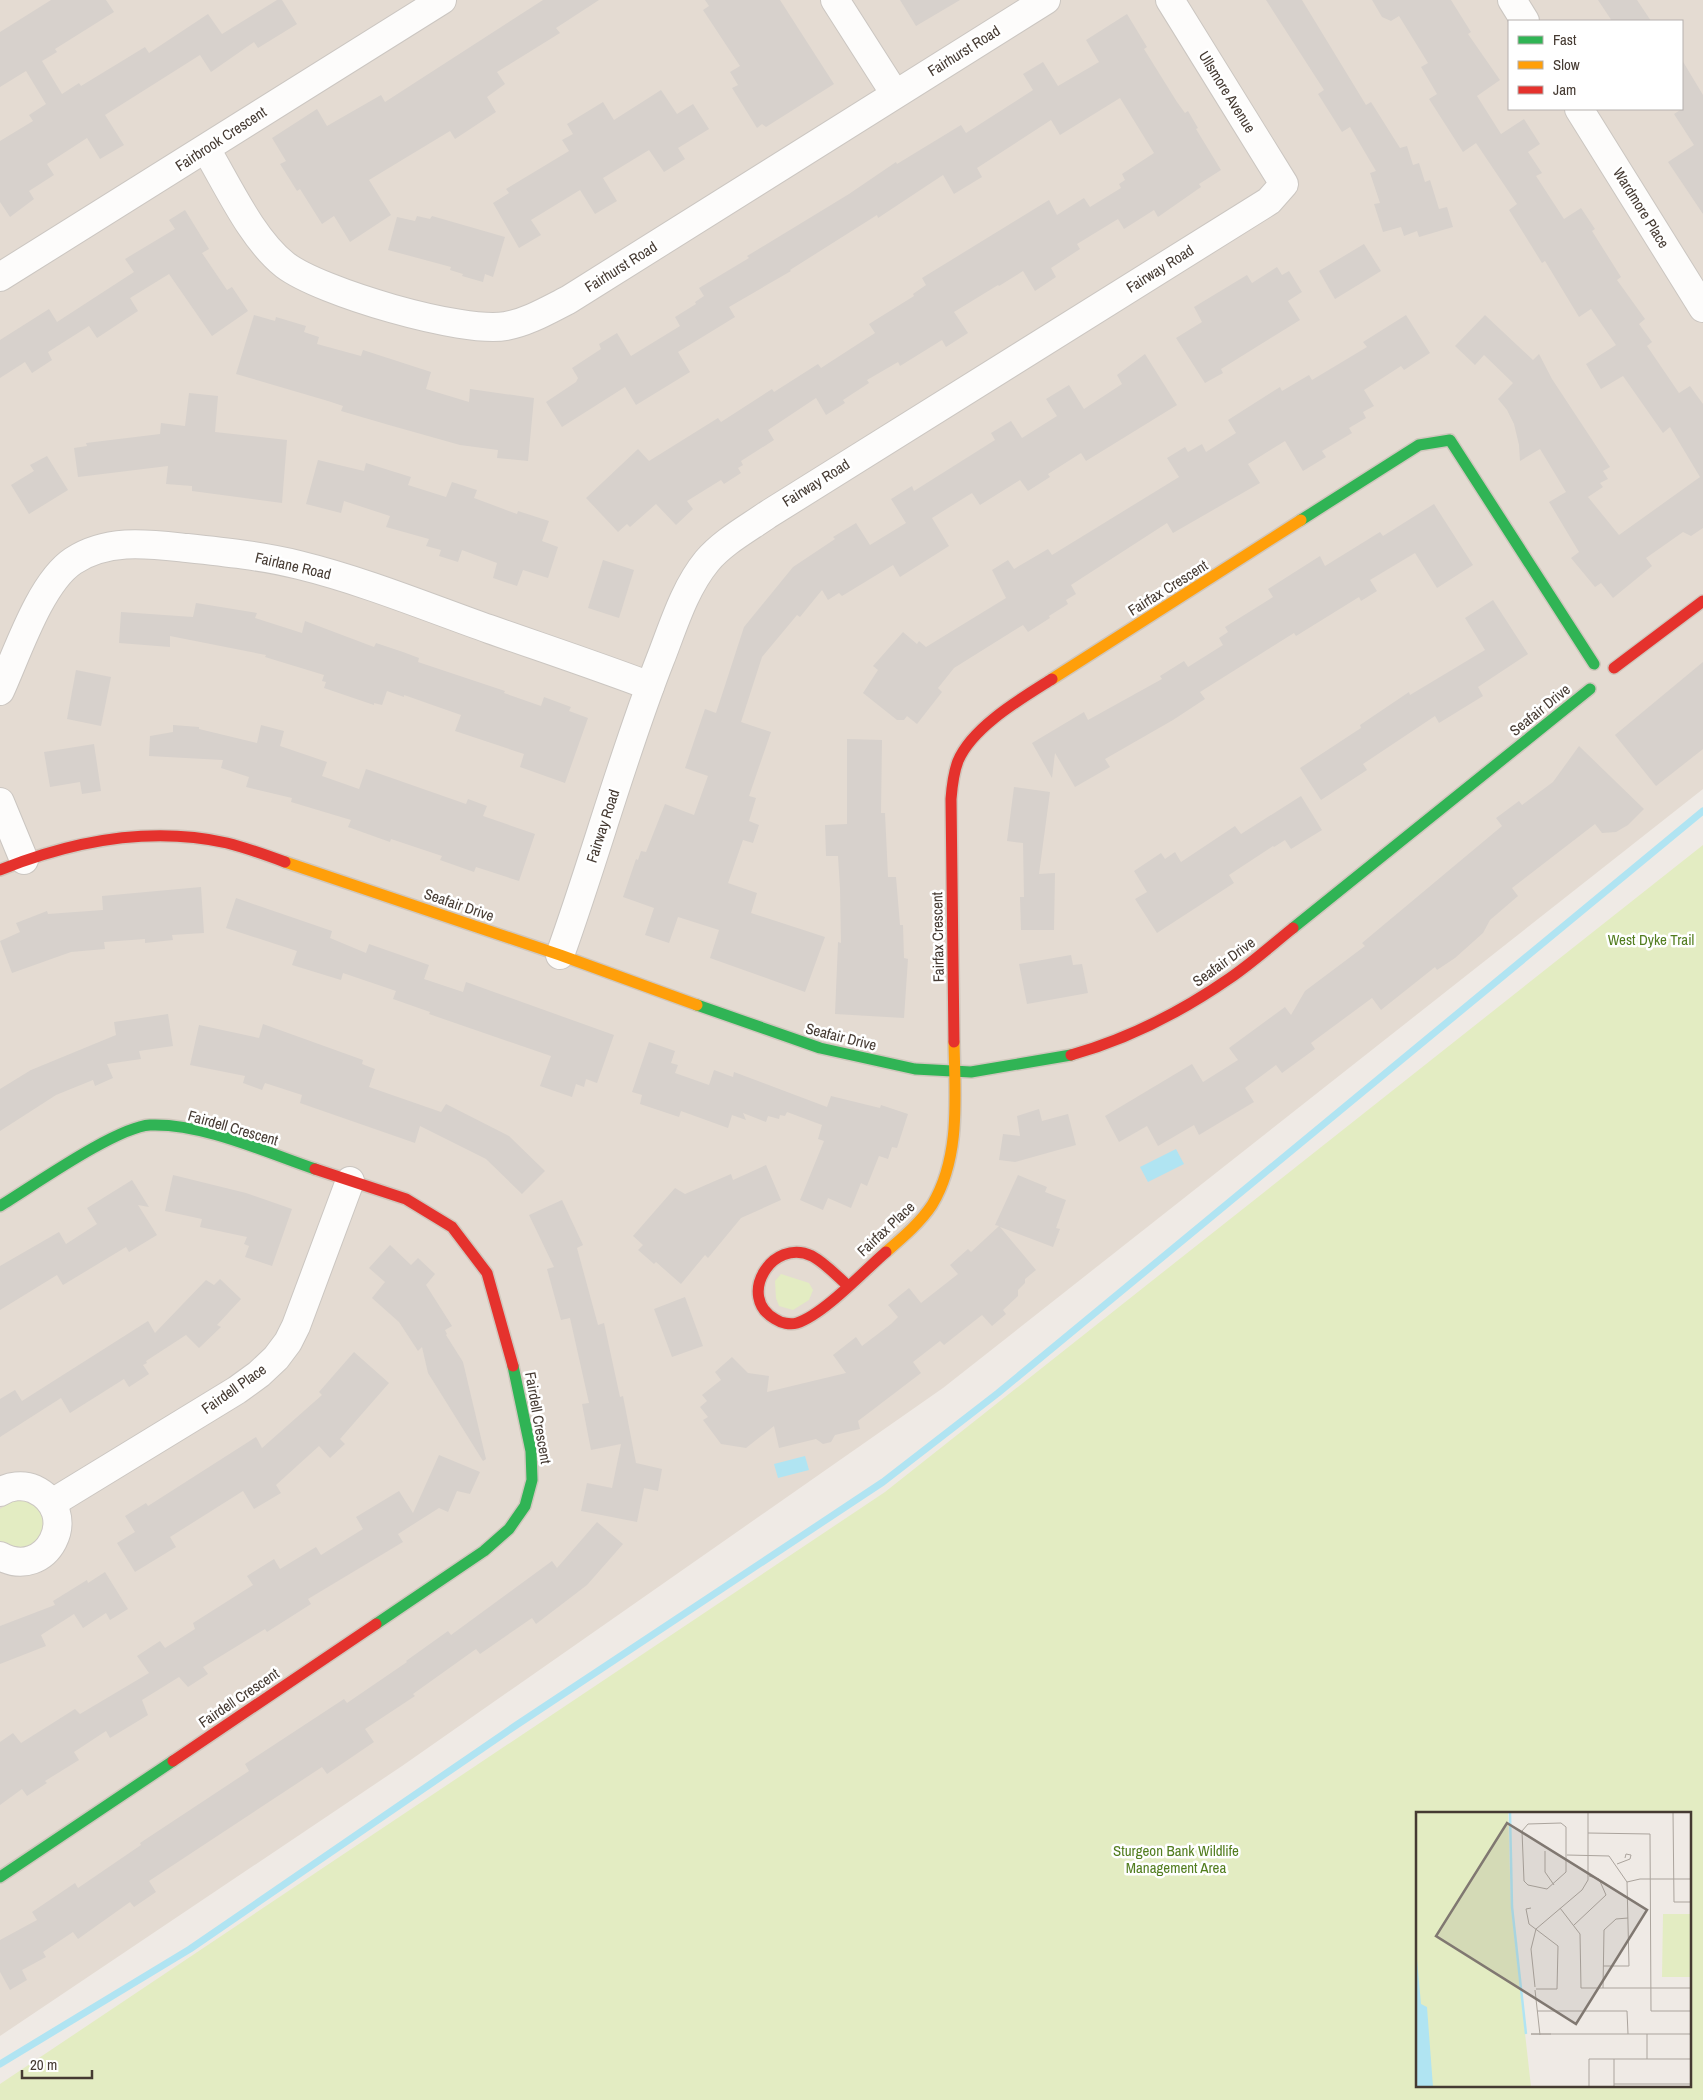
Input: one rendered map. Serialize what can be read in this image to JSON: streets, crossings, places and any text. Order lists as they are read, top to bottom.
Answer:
{
  "streets": {
    "street": [
      "Fairhurst Road",
      "Ullsmore Avenue",
      "Fairbrook Crescent",
      "Wardmore Place",
      "Fairway Road",
      "Fairlane Road",
      "Fairfax Crescent",
      "Seafair Drive",
      "Fairdell Crescent",
      "Fairfax Place",
      "Fairdell Place"
    ]
  },
  "crossings": [
    ["Fairhurst Road", "Fairbrook Crescent"],
    ["Ullsmore Avenue", "Fairway Road"],
    ["Fairway Road", "Fairlane Road"],
    ["Fairway Road", "Seafair Drive"],
    ["Fairfax Crescent", "Seafair Drive"],
    ["Fairfax Crescent", "Fairfax Place"],
    ["Seafair Drive", "Fairfax Place"],
    ["Fairdell Crescent", "Fairdell Place"]
  ],
  "parks": ["West Dyke Trail", "Sturgeon Bank Wildlife Management Area"],
  "legend": ["Fast", "Slow", "Jam"],
  "scale_bar": "20 m"
}
